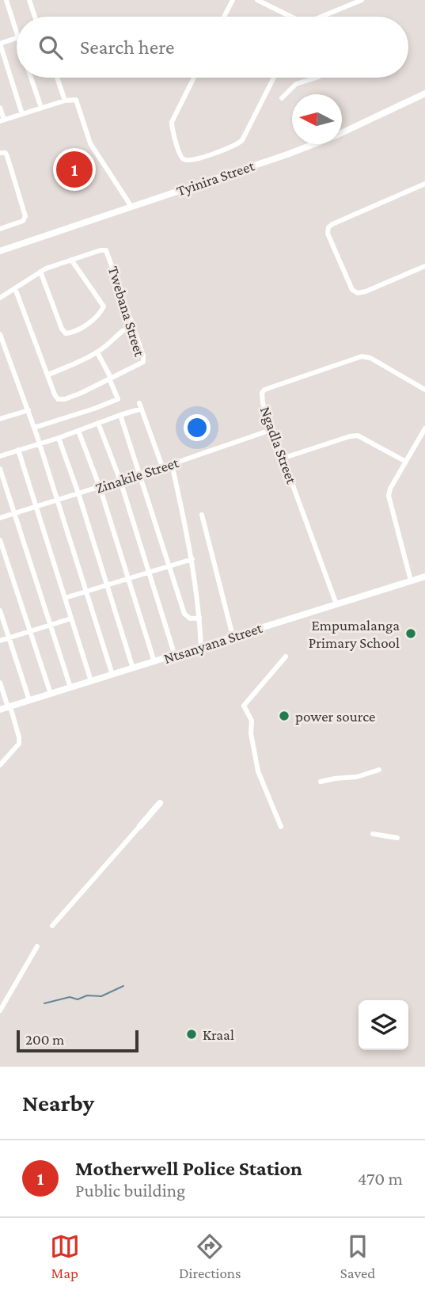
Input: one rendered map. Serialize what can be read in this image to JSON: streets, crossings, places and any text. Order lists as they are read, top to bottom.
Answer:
{
  "streets": {
    "street": [
      "Tyinira Street",
      "Twebana Street",
      "Ngadla Street",
      "Zinakile Street",
      "Ntsanyana Street"
    ]
  },
  "crossings": [
    ["Ngadla Street", "Zinakile Street"],
    ["Ngadla Street", "Ntsanyana Street"]
  ],
  "places": ["Empumalanga Primary School", "power source", "Kraal"],
  "scale_bar": "200 m",
  "north": "left",
  "page": {
    "search": "Search here",
    "pins": "1",
    "scale": "200 m",
    "heading": "Nearby",
    "list": [
      {
        "mark": "1",
        "name": "Motherwell Police Station",
        "note": "Public building",
        "value": "470 m"
      }
    ],
    "nav": ["Map", "Directions", "Saved"]
  }
}
